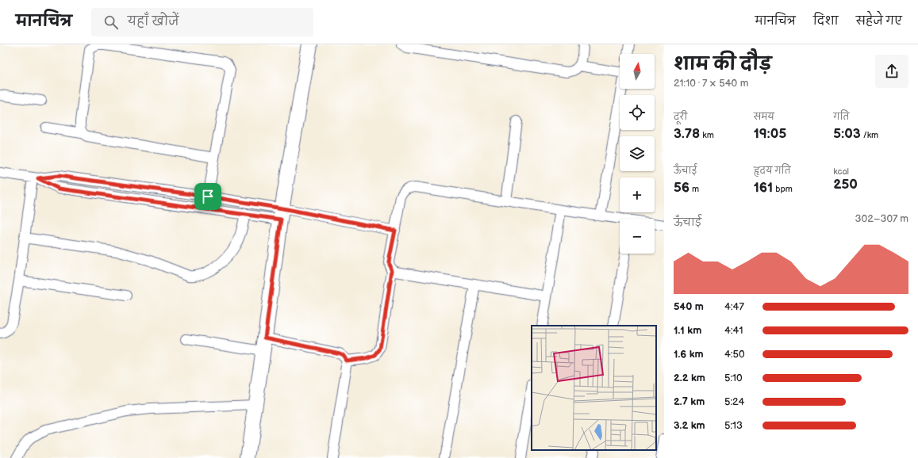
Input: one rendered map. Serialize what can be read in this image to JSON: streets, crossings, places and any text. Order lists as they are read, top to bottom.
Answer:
{
  "north": "top",
  "page": {
    "header": "मानचित्र",
    "search": "यहाँ खोजें",
    "nav": ["मानचित्र", "दिशा", "सहेजे गए"],
    "heading": ["शाम की दौड़", "21:10 · 7 × 540 m"],
    "map_buttons": ["+", "−"],
    "stats": [
      ["दूरी", "3.78 km"],
      ["समय", "19:05"],
      ["गति", "5:03 /km"],
      ["ऊँचाई", "56 m"],
      ["हृदय गति", "161 bpm"],
      ["kcal", "250"]
    ],
    "chart": ["ऊँचाई", "302–307 m"],
    "list": [
      {
        "name": "540 m",
        "note": "4:47"
      },
      {
        "name": "1.1 km",
        "note": "4:41"
      },
      {
        "name": "1.6 km",
        "note": "4:50"
      },
      {
        "name": "2.2 km",
        "note": "5:10"
      },
      {
        "name": "2.7 km",
        "note": "5:24"
      },
      {
        "name": "3.2 km",
        "note": "5:13"
      }
    ]
  }
}
